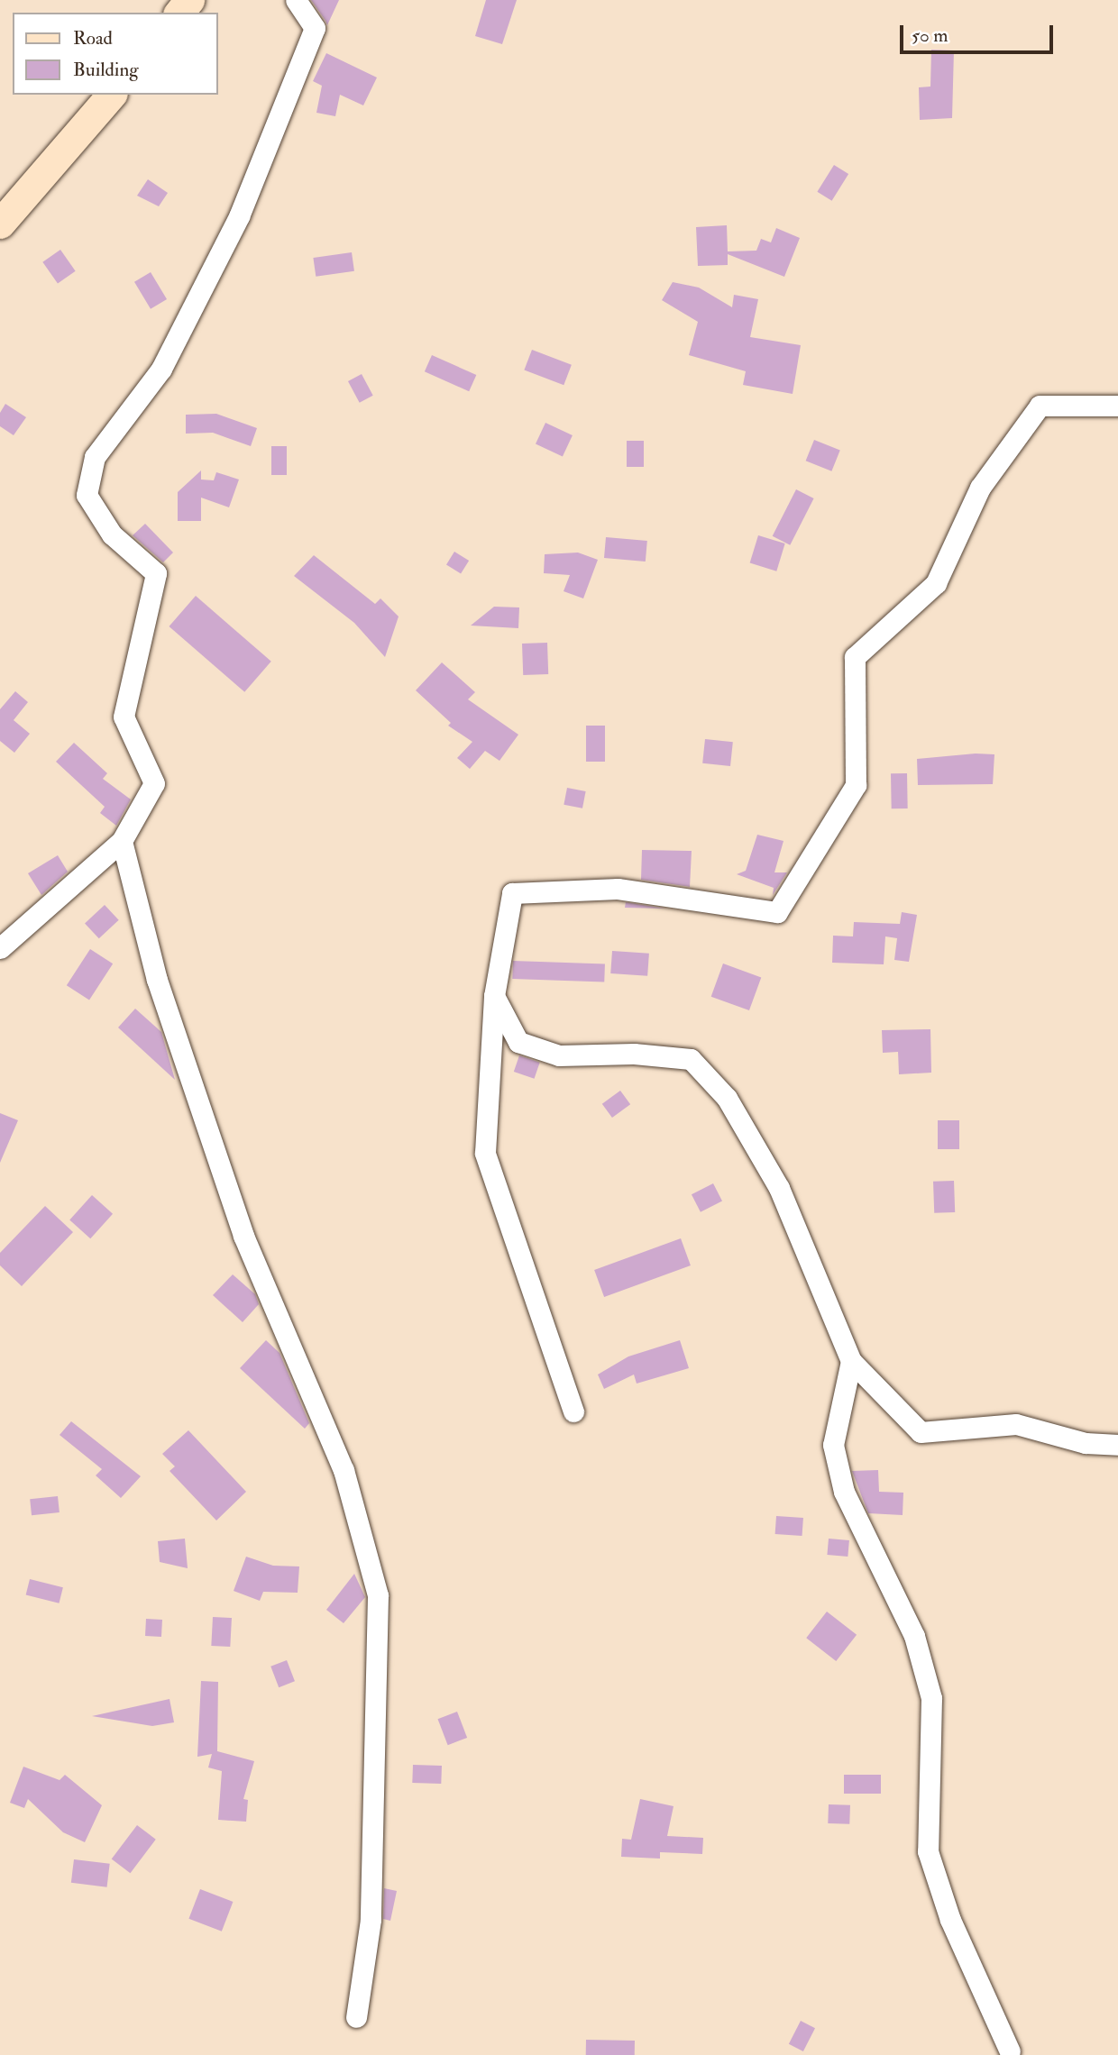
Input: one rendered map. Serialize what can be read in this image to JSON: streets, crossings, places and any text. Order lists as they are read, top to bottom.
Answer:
{
  "legend": ["Road", "Building"],
  "scale_bar": "50 m"
}
